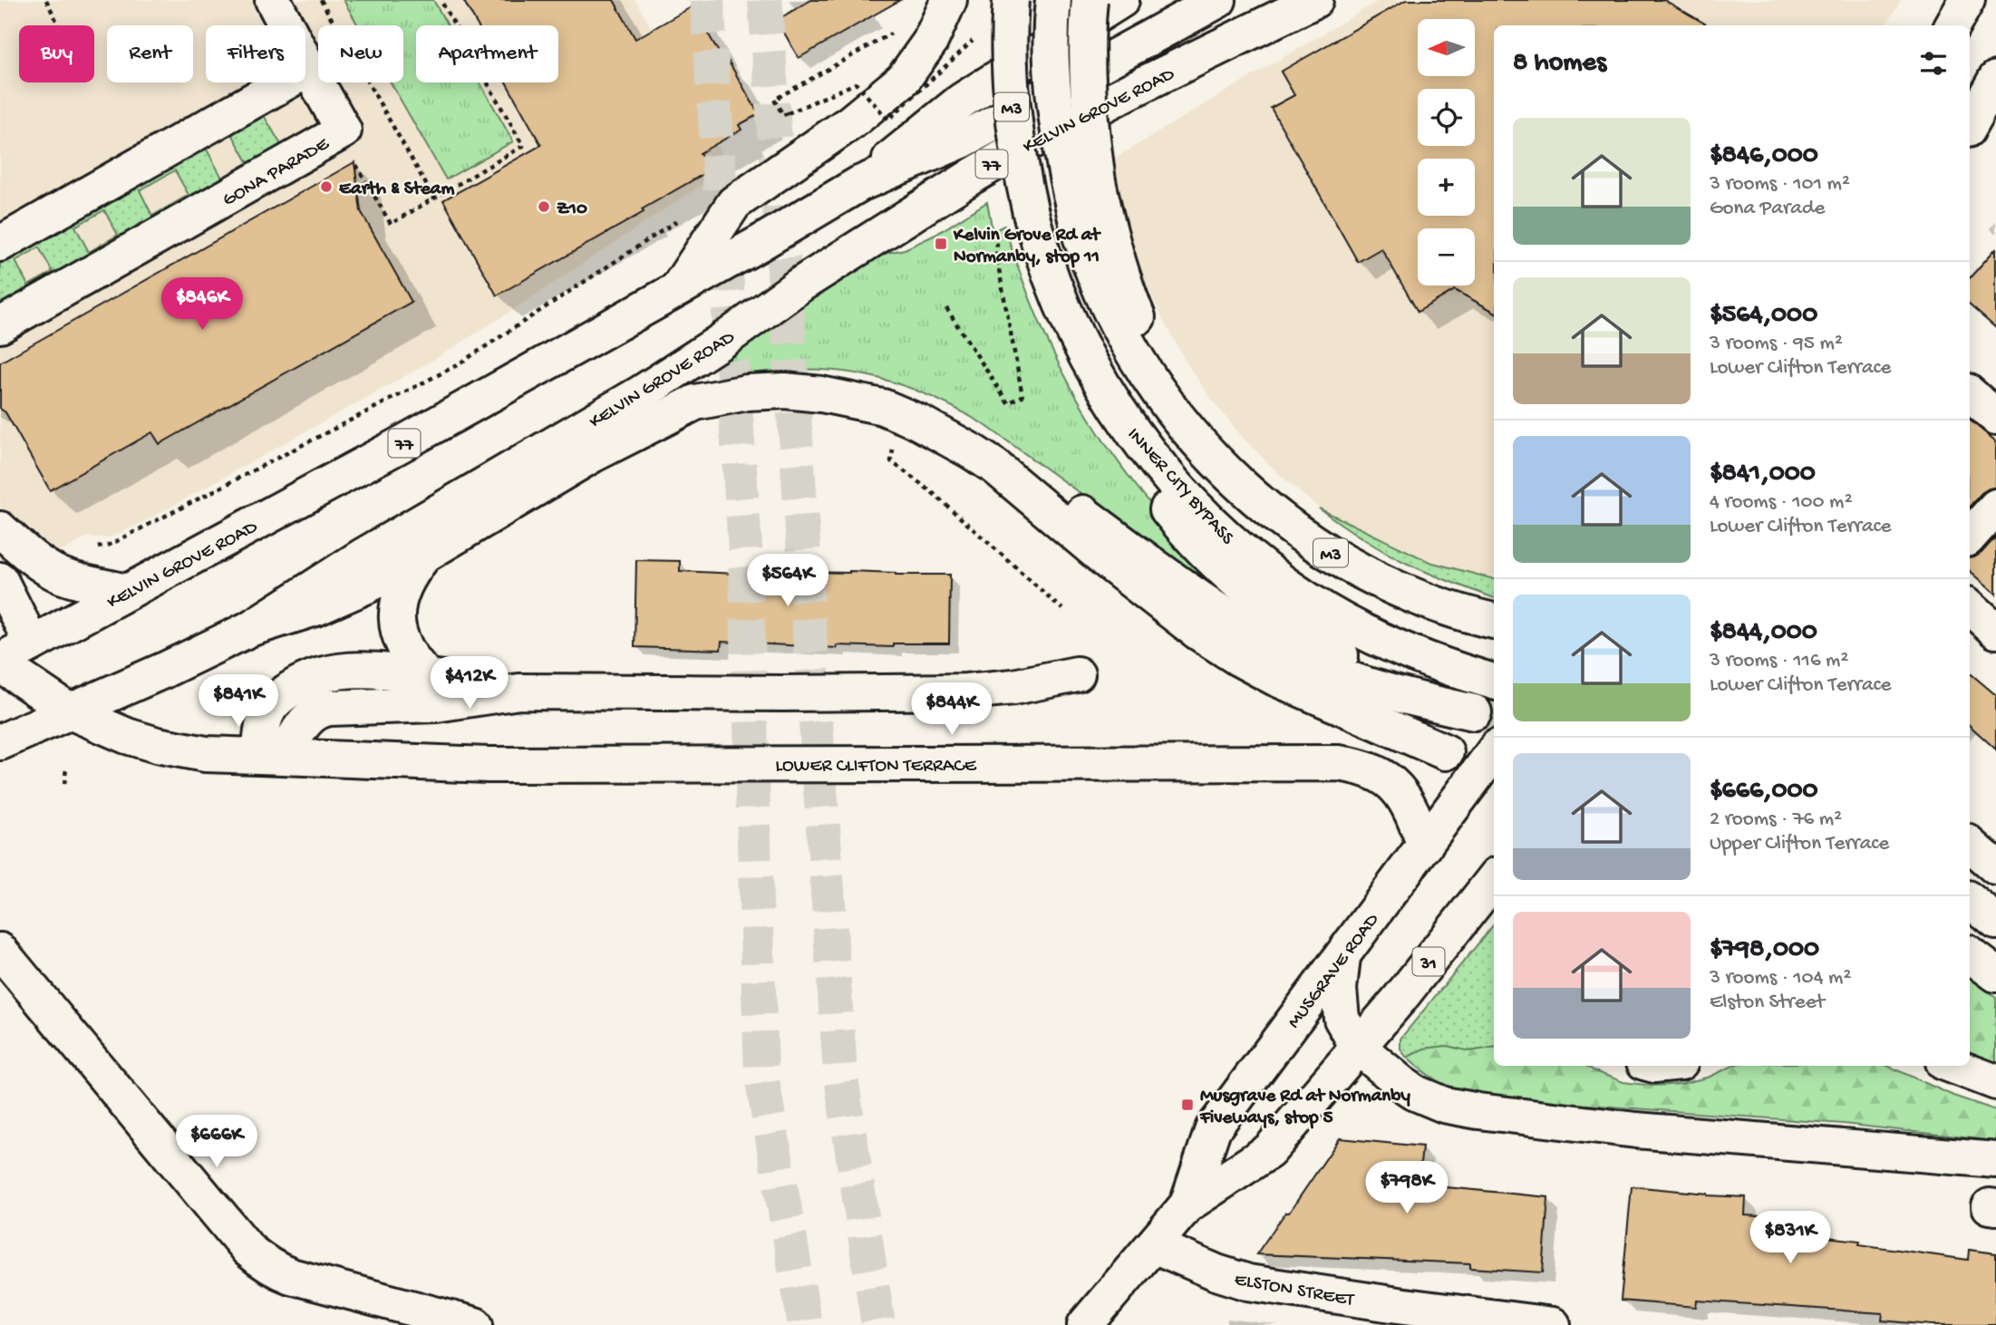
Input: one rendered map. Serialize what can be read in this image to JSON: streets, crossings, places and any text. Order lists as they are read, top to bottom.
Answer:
{
  "streets": {
    "main road": [
      "M3",
      "KELVIN GROVE ROAD",
      "77",
      "GONA PARADE",
      "INNER CITY BYPASS",
      "LOWER CLIFTON TERRACE",
      "31",
      "MUSGRAVE ROAD",
      "ELSTON STREET"
    ]
  },
  "crossings": [
    ["KELVIN GROVE ROAD", "LOWER CLIFTON TERRACE"],
    ["LOWER CLIFTON TERRACE", "MUSGRAVE ROAD"],
    ["MUSGRAVE ROAD", "ELSTON STREET"]
  ],
  "places": {
    "other": ["Earth & Steam", "Z10"],
    "transit": ["Kelvin Grove Rd at Normanby, stop 11", "Musgrave Rd at Normanby Fiveways, stop 5"]
  },
  "north": "left",
  "page": {
    "map_buttons": ["+", "−"],
    "chip": [
      "Buy",
      "Rent",
      "Filters",
      "New",
      "Apartment"
    ],
    "heading": "8 homes",
    "list": [
      {
        "name": "$846,000",
        "note": "3 rooms · 101 m² · Gona Parade"
      },
      {
        "name": "$564,000",
        "note": "3 rooms · 95 m² · Lower Clifton Terrace"
      },
      {
        "name": "$841,000",
        "note": "4 rooms · 100 m² · Lower Clifton Terrace"
      },
      {
        "name": "$844,000",
        "note": "3 rooms · 116 m² · Lower Clifton Terrace"
      },
      {
        "name": "$666,000",
        "note": "2 rooms · 76 m² · Upper Clifton Terrace"
      },
      {
        "name": "$798,000",
        "note": "3 rooms · 104 m² · Elston Street"
      }
    ],
    "price": [
      "$846K",
      "$564K",
      "$412K",
      "$841K",
      "$844K",
      "$666K",
      "$798K",
      "$831K"
    ]
  }
}
